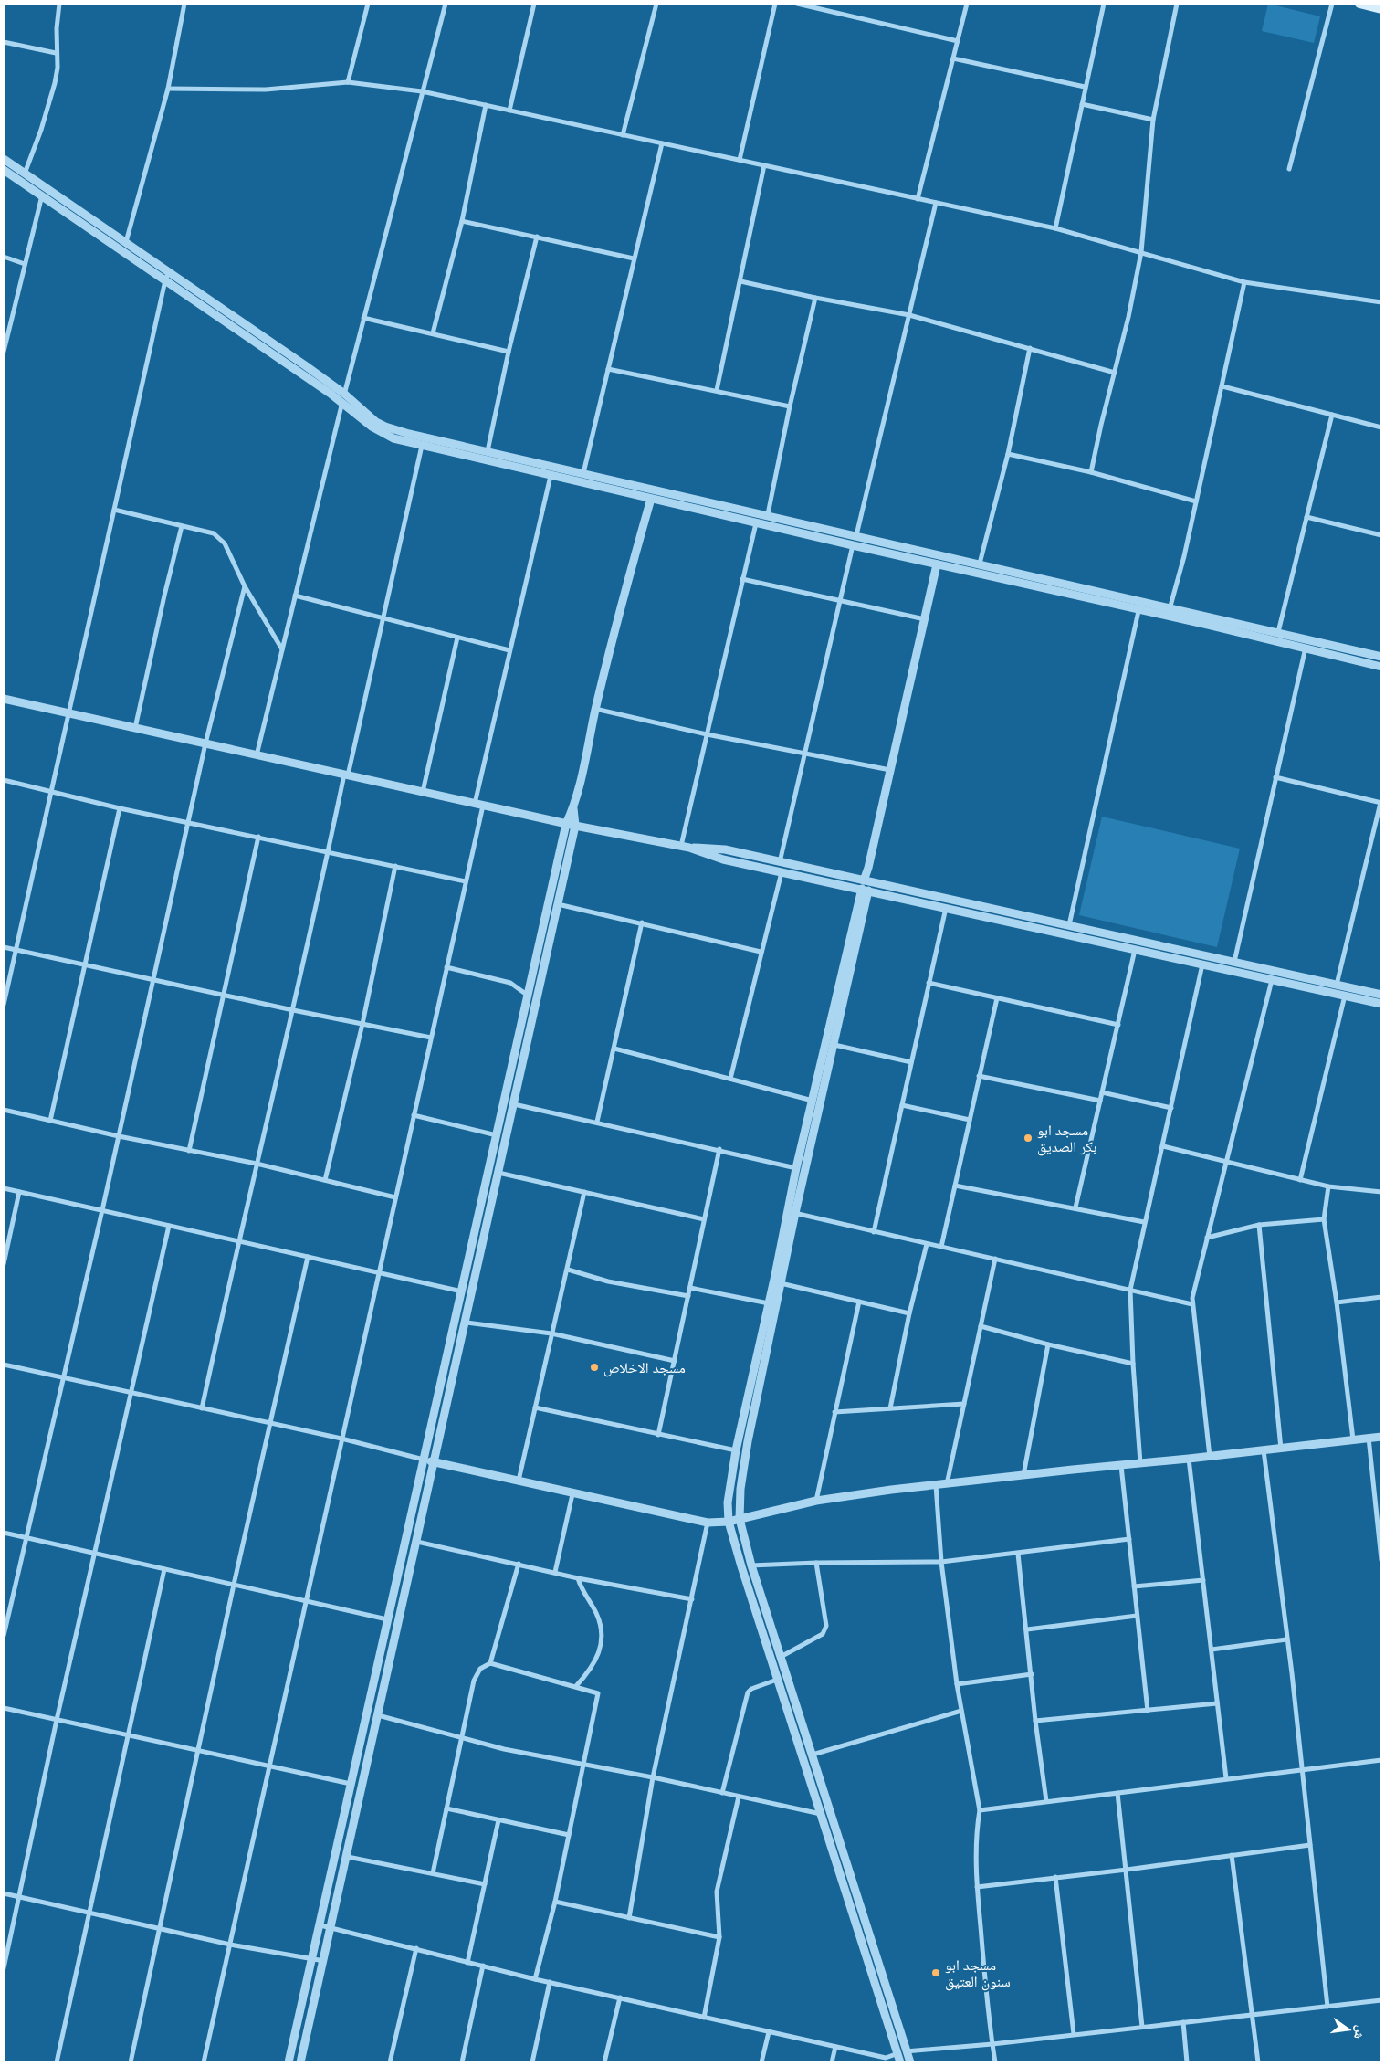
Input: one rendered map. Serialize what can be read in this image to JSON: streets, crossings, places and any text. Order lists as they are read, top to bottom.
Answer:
{
  "places": ["مسجد ابو بكر الصديق", "مسجد الاخلاص", "مسجد ابو سنون العتيق"],
  "north": "right"
}
